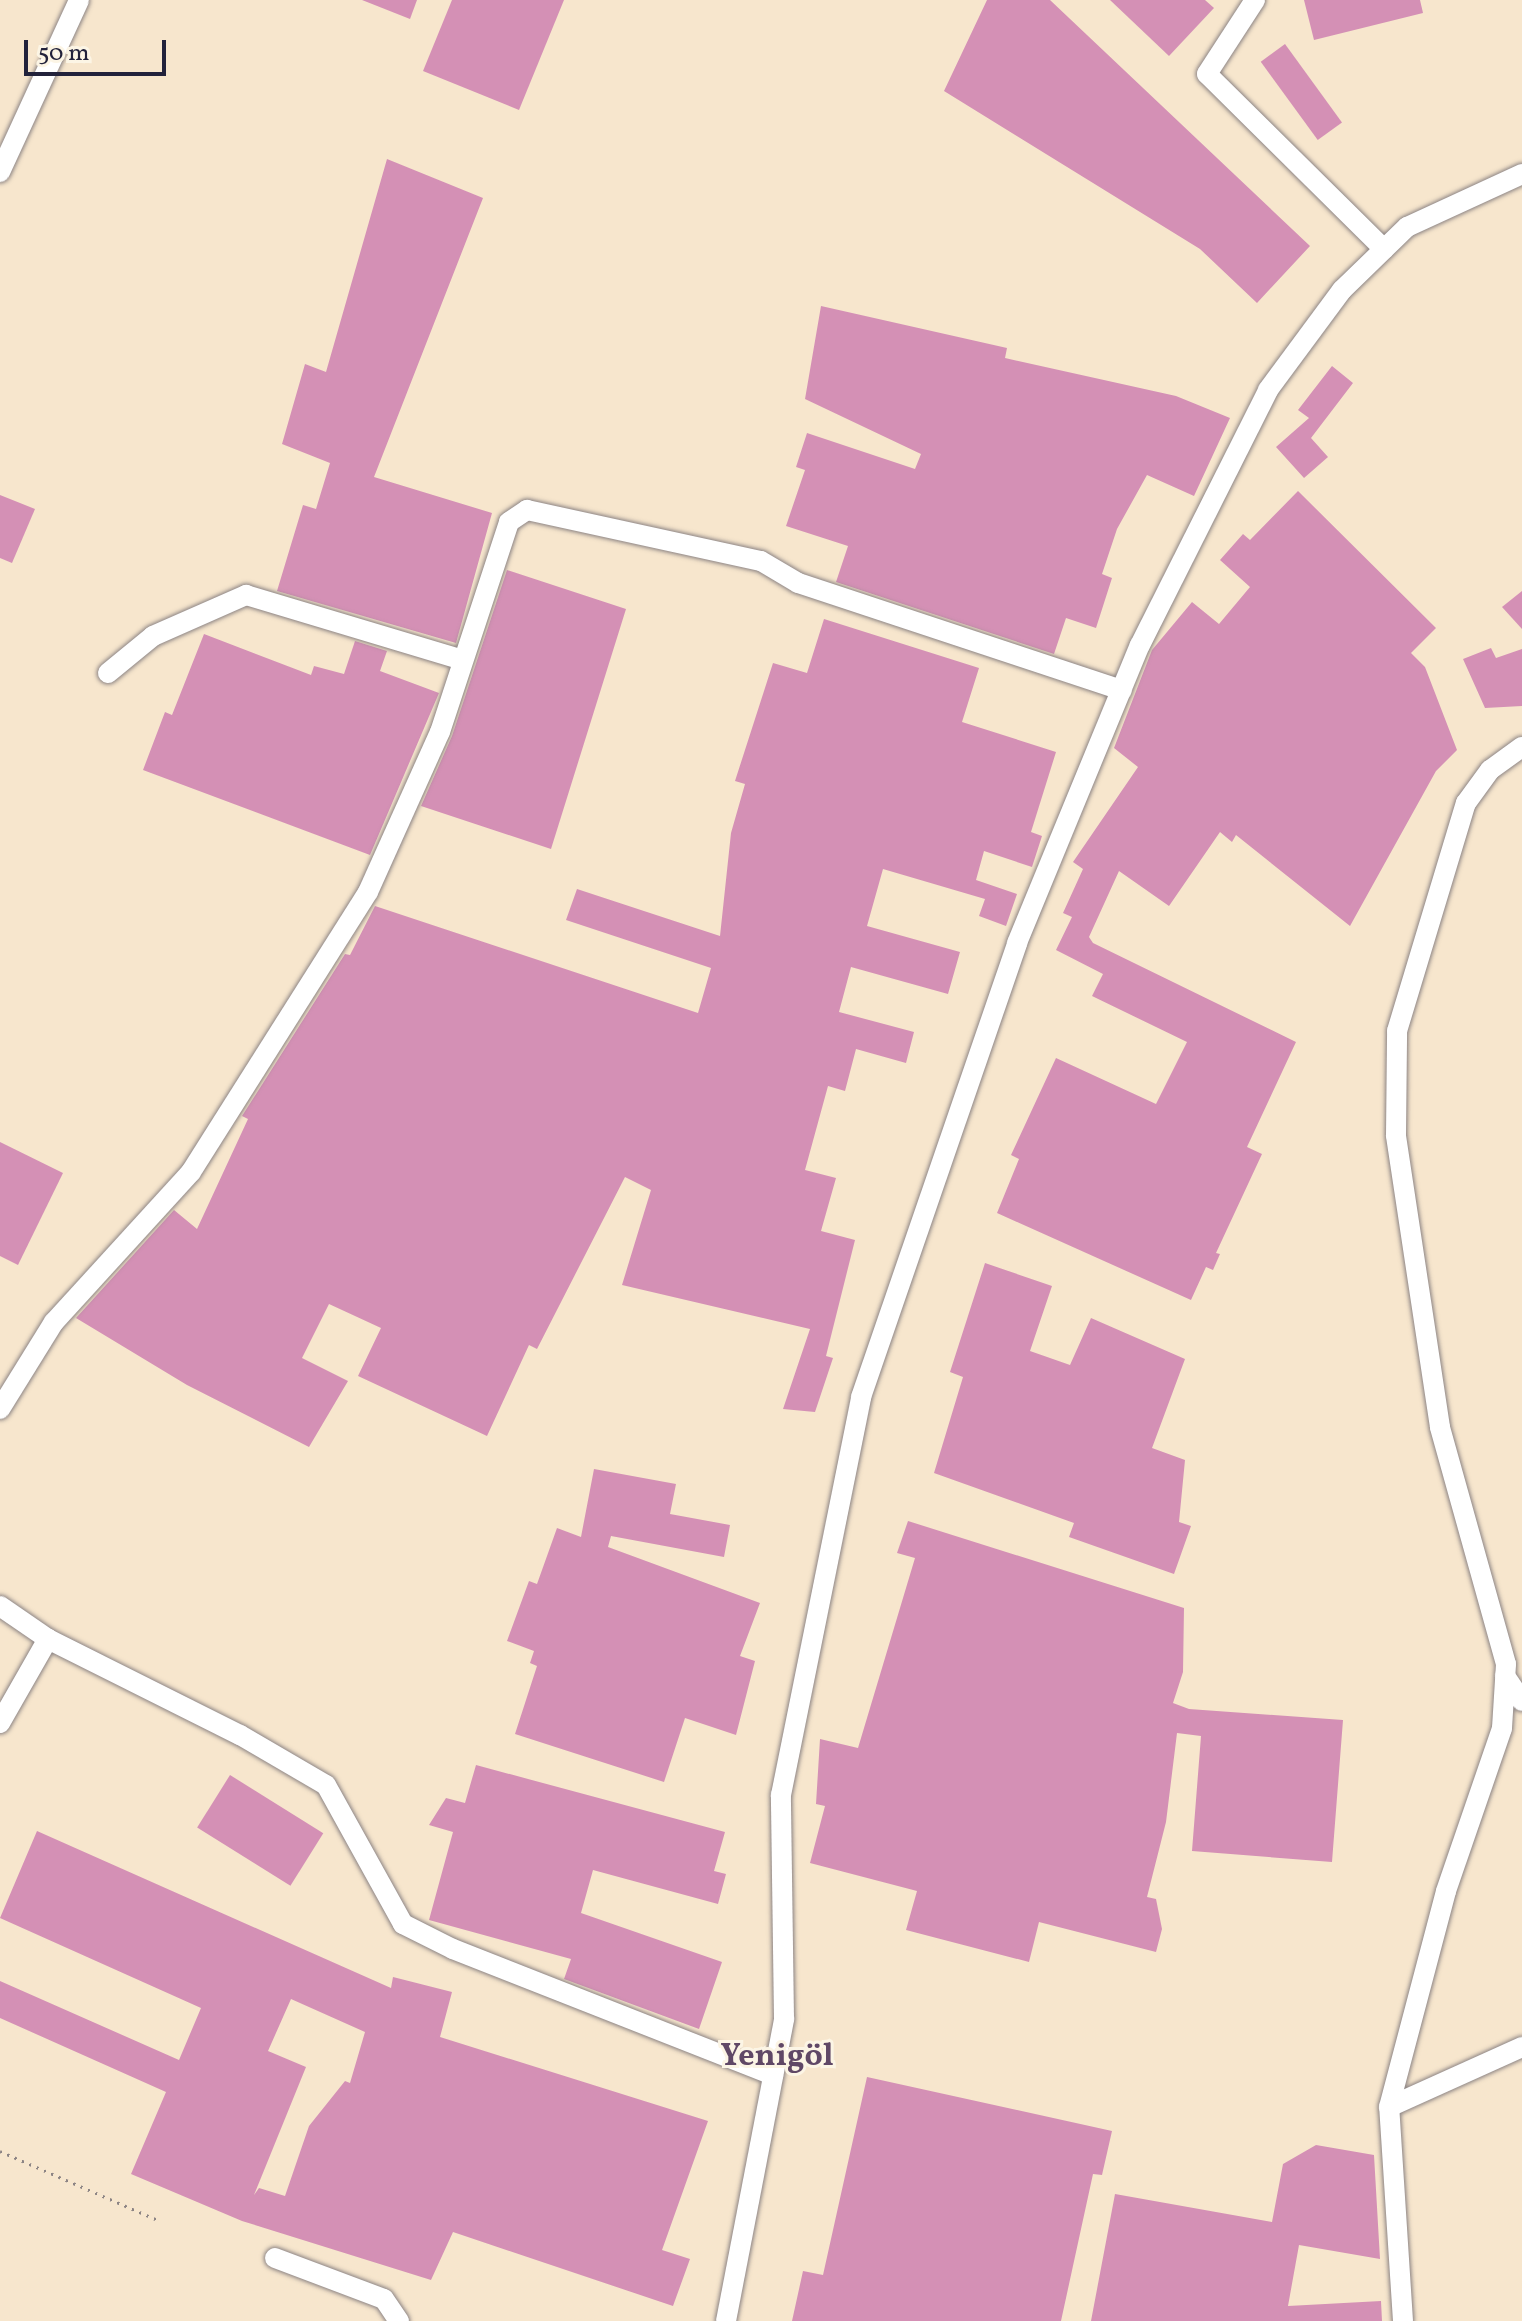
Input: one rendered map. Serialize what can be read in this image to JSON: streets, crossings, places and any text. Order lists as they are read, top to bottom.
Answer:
{
  "districts": ["Yenigöl"],
  "scale_bar": "50 m"
}
